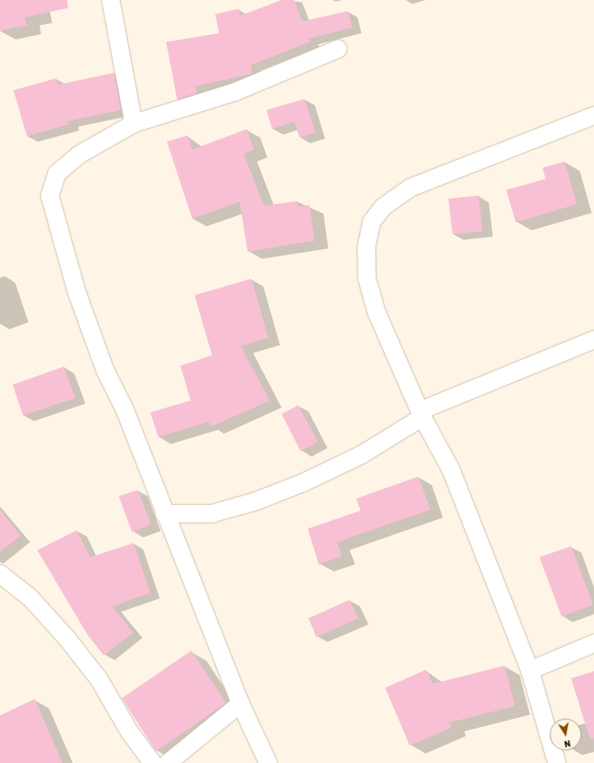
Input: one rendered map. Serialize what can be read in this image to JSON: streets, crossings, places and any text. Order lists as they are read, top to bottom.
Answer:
{
  "north": "bottom"
}
